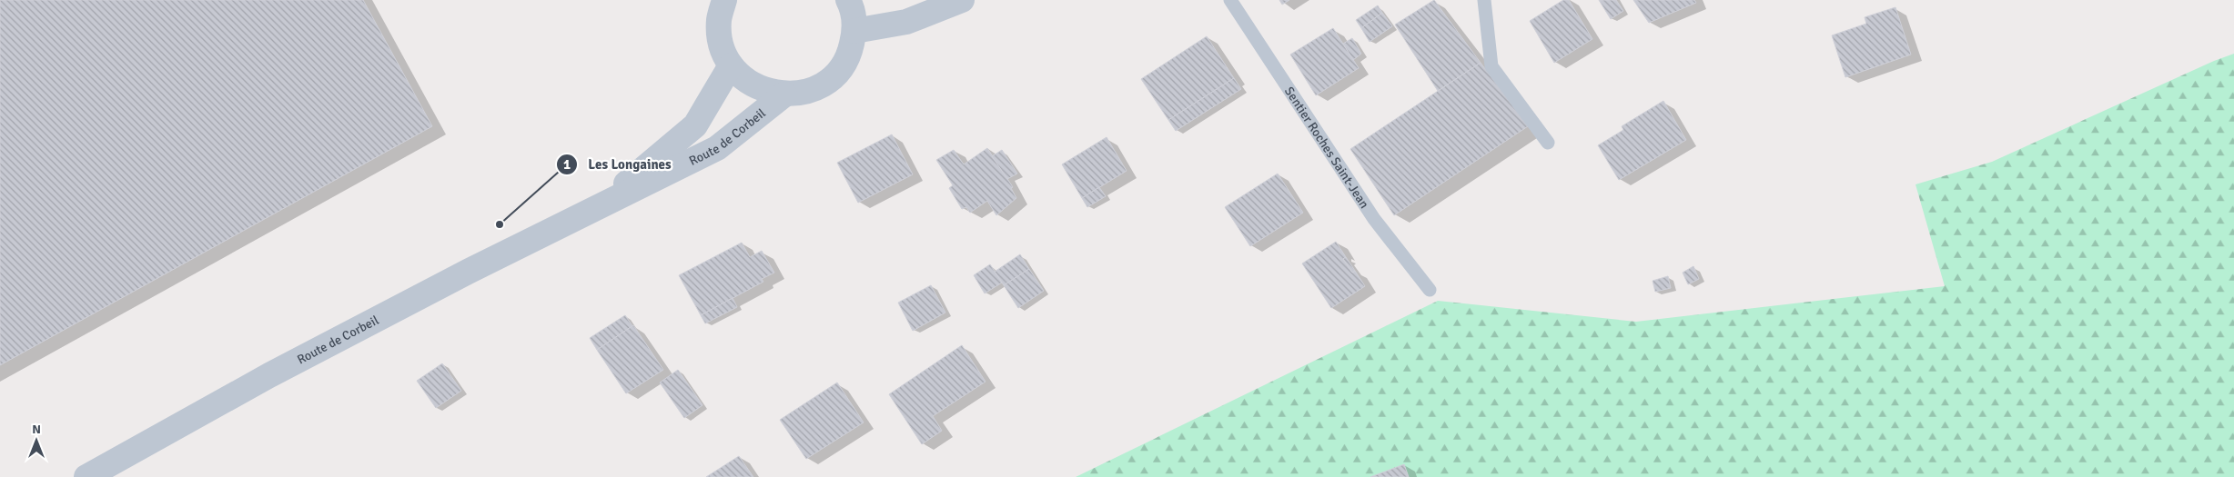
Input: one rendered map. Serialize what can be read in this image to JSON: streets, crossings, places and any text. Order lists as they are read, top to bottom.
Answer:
{
  "streets": {
    "street": ["Route de Corbeil"],
    "lane": ["Sentier Roches Saint-Jean"]
  },
  "places": ["Les Longaines"],
  "north": "top"
}
